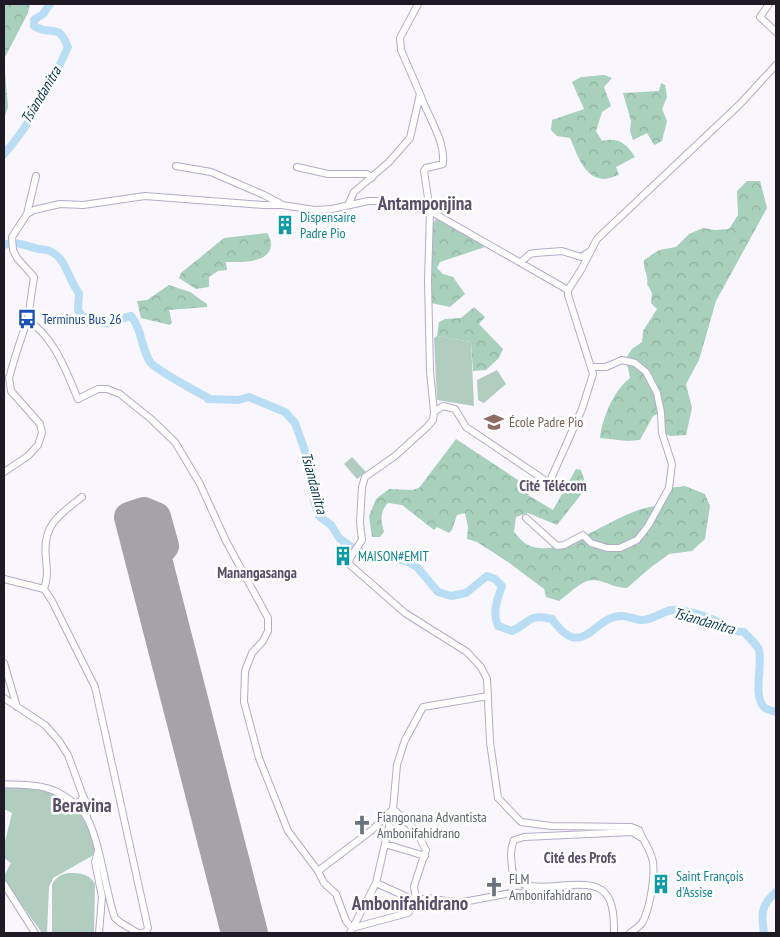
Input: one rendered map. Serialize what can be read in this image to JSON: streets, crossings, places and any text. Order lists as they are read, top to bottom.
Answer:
{
  "districts": [
    "Antamponjina",
    "Cité Télécom",
    "Manangasanga",
    "Beravina",
    "Cité des Profs",
    "Ambonifahidrano"
  ],
  "water": ["Tsiandanitra"],
  "places": {
    "building": ["Dispensaire Padre Pio", "MAISON#EMIT", "Saint François d'Assise"],
    "bus stop": ["Terminus Bus 26"],
    "school or university": ["École Padre Pio"],
    "church": ["Fiangonana Advantista Ambonifahidrano", "FLM Ambonifahidrano"]
  }
}
